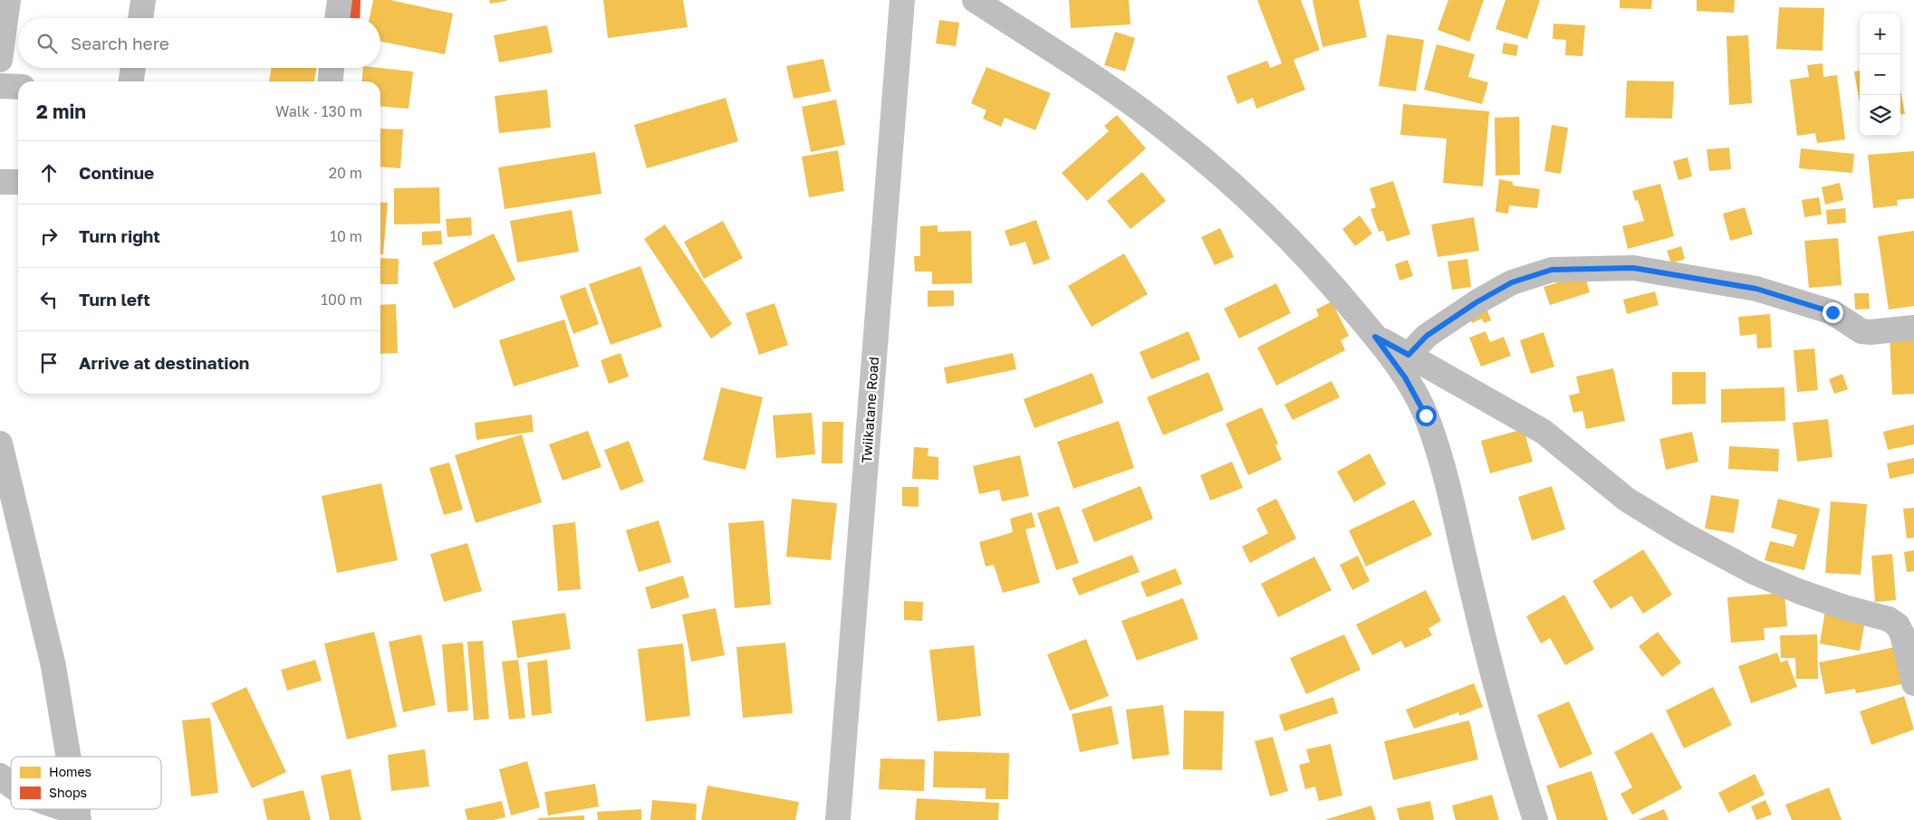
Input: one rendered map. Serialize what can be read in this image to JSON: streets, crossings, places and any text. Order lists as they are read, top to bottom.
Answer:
{
  "streets": {
    "street": ["Twiikatane Road"]
  },
  "legend": ["Homes", "Shops"],
  "page": {
    "map_buttons": ["+", "−"],
    "search": "Search here",
    "heading": ["2 min", "Walk · 130 m"],
    "list": [
      ["Continue", "20 m"],
      ["Turn right", "10 m"],
      ["Turn left", "100 m"],
      "Arrive at destination"
    ]
  }
}
